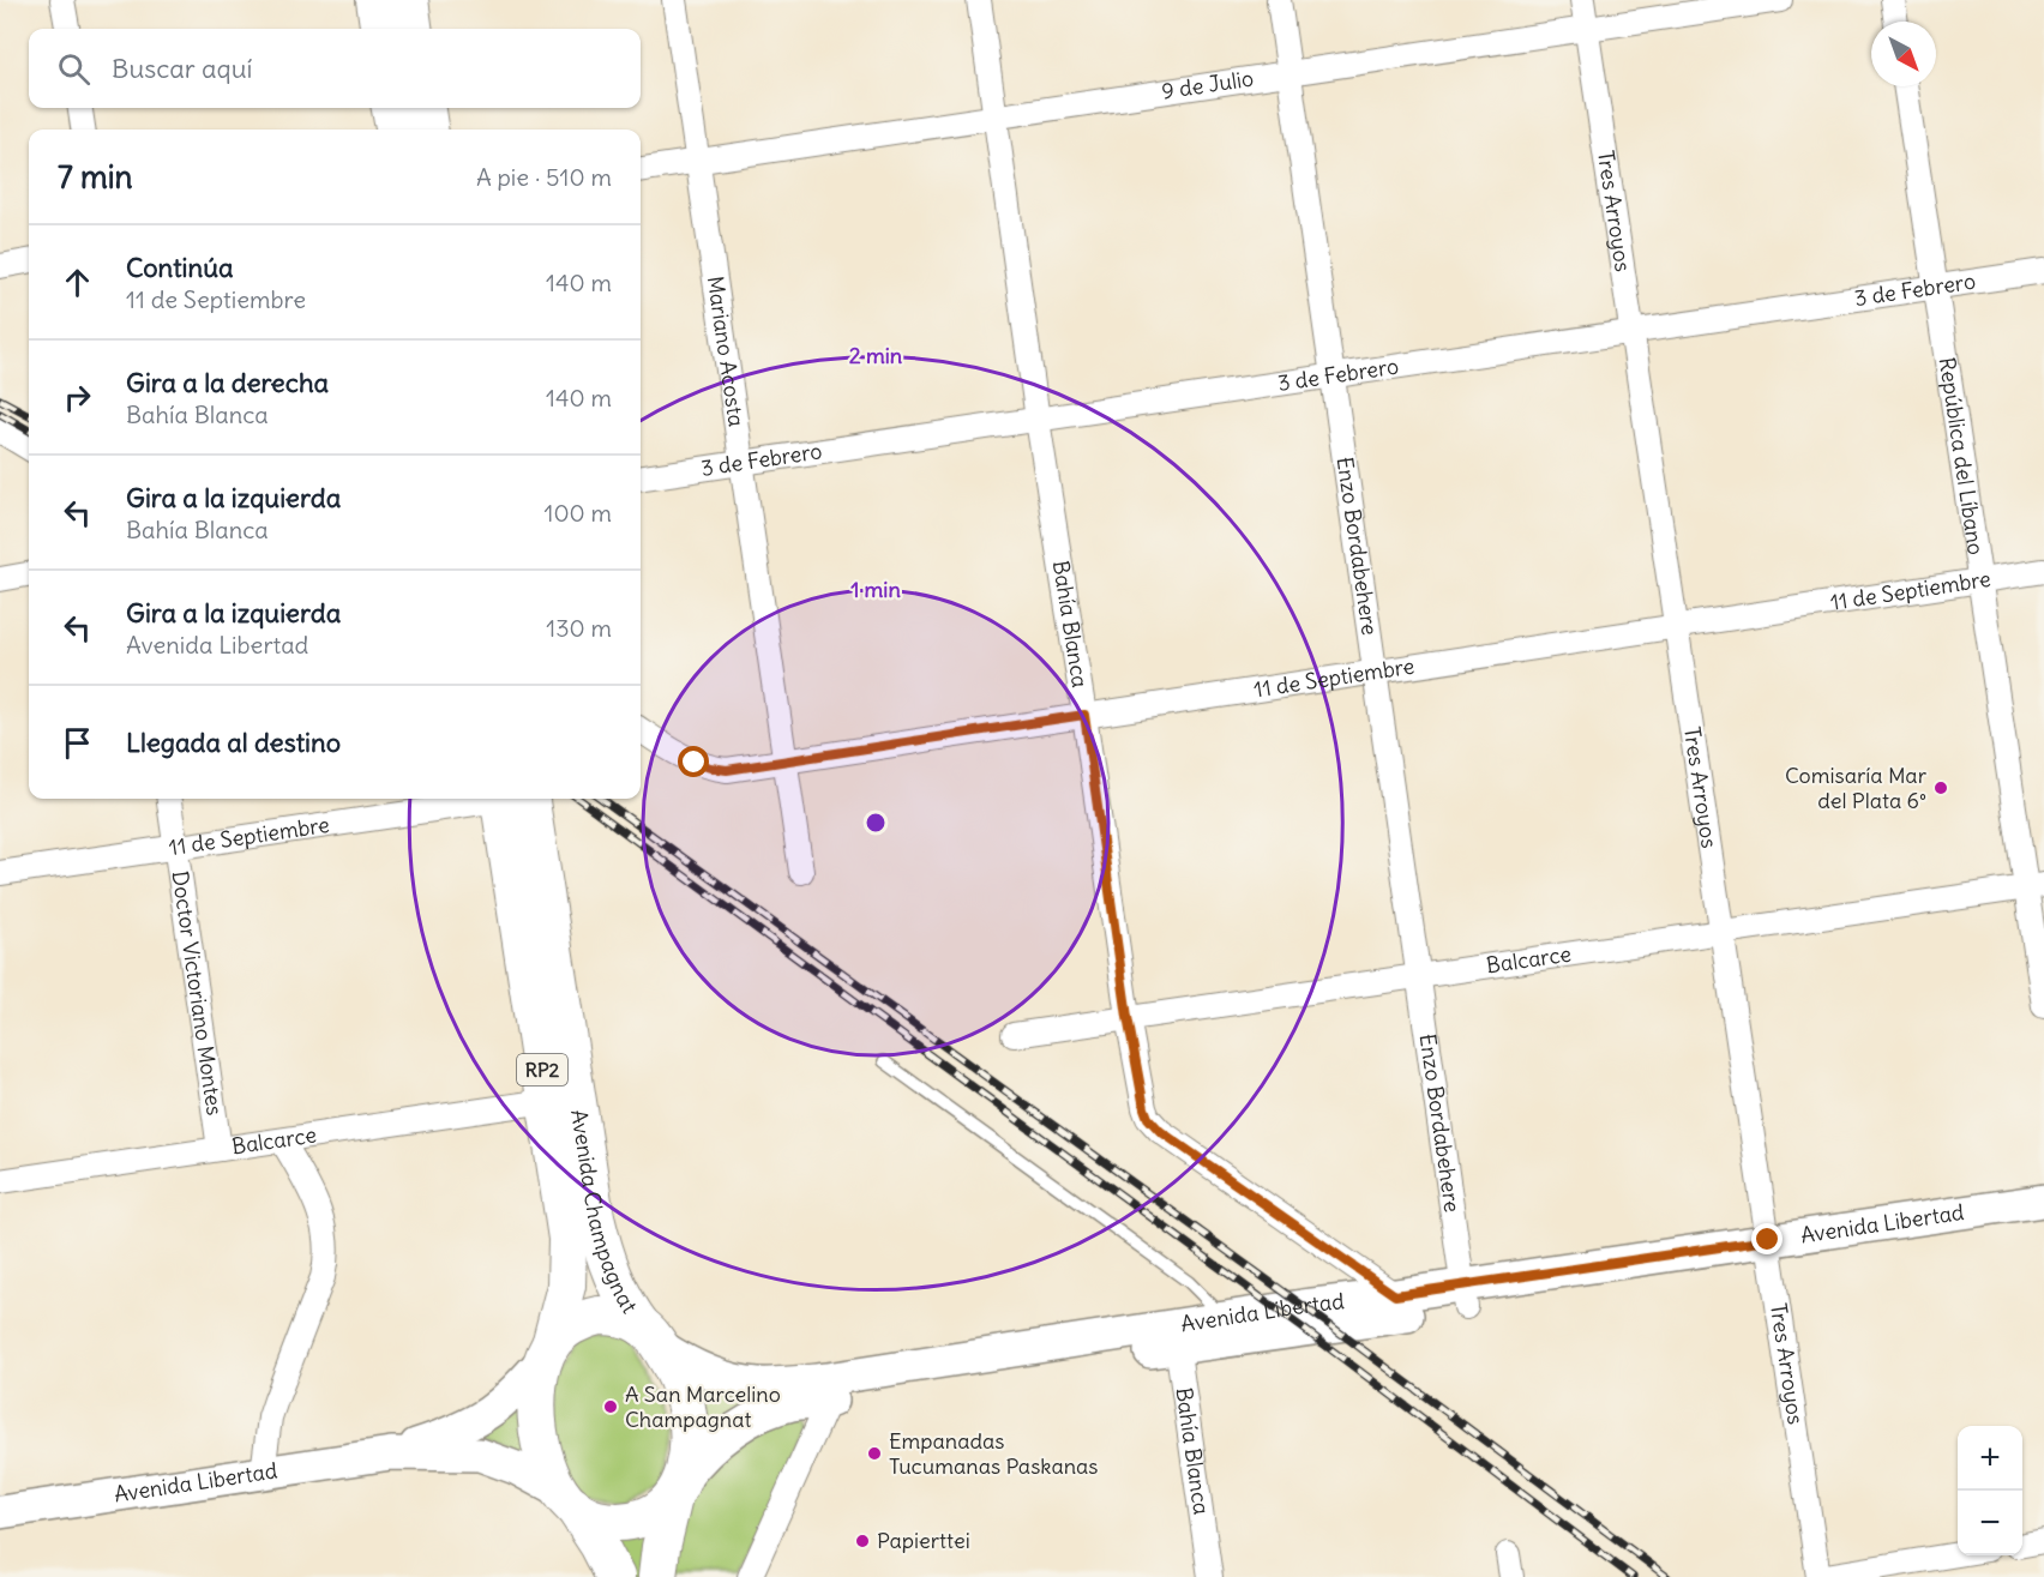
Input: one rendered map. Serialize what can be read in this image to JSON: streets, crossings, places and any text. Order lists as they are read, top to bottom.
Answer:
{
  "streets": {
    "highway": ["RP2", "Avenida Champagnat"],
    "main road": ["Avenida Libertad"],
    "street": [
      "9 de Julio",
      "Tres Arroyos",
      "3 de Febrero",
      "Mariano Acosta",
      "República del Líbano",
      "Enzo Bordabehere",
      "11 de Septiembre",
      "Bahía Blanca",
      "Balcarce",
      "Doctor Victoriano Montes"
    ]
  },
  "crossings": [
    ["9 de Julio", "Tres Arroyos"],
    ["9 de Julio", "Mariano Acosta"],
    ["9 de Julio", "Enzo Bordabehere"],
    ["9 de Julio", "Bahía Blanca"],
    ["Tres Arroyos", "3 de Febrero"],
    ["Tres Arroyos", "11 de Septiembre"],
    ["Tres Arroyos", "Balcarce"],
    ["Tres Arroyos", "Avenida Libertad"],
    ["3 de Febrero", "Mariano Acosta"],
    ["3 de Febrero", "República del Líbano"],
    ["3 de Febrero", "Enzo Bordabehere"],
    ["3 de Febrero", "Bahía Blanca"],
    ["Mariano Acosta", "11 de Septiembre"],
    ["República del Líbano", "11 de Septiembre"],
    ["República del Líbano", "Balcarce"],
    ["Enzo Bordabehere", "11 de Septiembre"],
    ["Enzo Bordabehere", "Balcarce"],
    ["Enzo Bordabehere", "Avenida Libertad"],
    ["11 de Septiembre", "Bahía Blanca"],
    ["11 de Septiembre", "Doctor Victoriano Montes"],
    ["Bahía Blanca", "Balcarce"],
    ["Bahía Blanca", "Avenida Libertad"],
    ["Balcarce", "Doctor Victoriano Montes"],
    ["Balcarce", "Avenida Champagnat"],
    ["RP2", "Avenida Champagnat"],
    ["RP2", "Avenida Libertad"],
    ["Avenida Champagnat", "Avenida Libertad"]
  ],
  "places": [
    "Comisaría Mar del Plata 6°",
    "A San Marcelino Champagnat",
    "Empanadas Tucumanas Paskanas",
    "Papierttei"
  ],
  "north": "bottom right",
  "page": {
    "search": "Buscar aquí",
    "heading": ["7 min", "A pie · 510 m"],
    "list": [
      ["Continúa", "11 de Septiembre", "140 m"],
      ["Gira a la derecha", "Bahía Blanca", "140 m"],
      ["Gira a la izquierda", "Bahía Blanca", "100 m"],
      ["Gira a la izquierda", "Avenida Libertad", "130 m"],
      "Llegada al destino"
    ],
    "map_buttons": ["+", "−"]
  },
  "rings": ["2 min", "1 min"]
}
